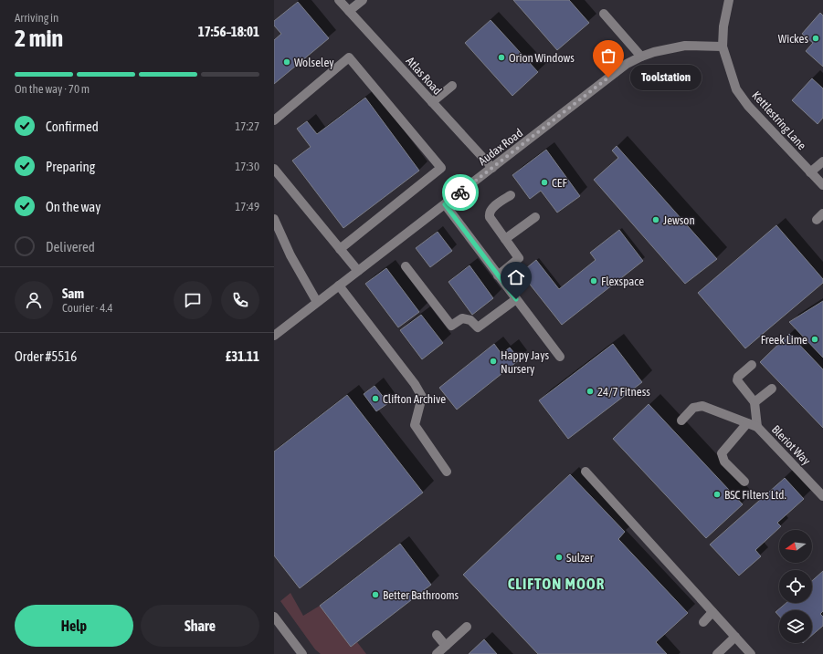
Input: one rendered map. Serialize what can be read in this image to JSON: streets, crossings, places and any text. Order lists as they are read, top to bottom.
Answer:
{
  "streets": {
    "street": [
      "Atlas Road",
      "Kettlestring Lane",
      "Audax Road",
      "Bleriot Way"
    ]
  },
  "crossings": [
    ["Atlas Road", "Audax Road"],
    ["Kettlestring Lane", "Audax Road"]
  ],
  "districts": ["CLIFTON MOOR"],
  "places": [
    "Wickes",
    "Orion Windows",
    "Wolseley",
    "Toolstation",
    "CEF",
    "Jewson",
    "Flexspace",
    "Freek Lime",
    "Happy Jays Nursery",
    "24/7 Fitness",
    "Clifton Archive",
    "BSC Filters Ltd.",
    "Sulzer",
    "Better Bathrooms"
  ],
  "north": "left",
  "page": {
    "heading": ["2 min", "Arriving in", "17:56–18:01"],
    "panel": [
      "Sam",
      "Courier · 4.4",
      "Order #5516",
      "£31.11"
    ],
    "bar": "On the way · 70 m",
    "bubble": "Toolstation",
    "list": [
      ["Confirmed", "17:27"],
      ["Preparing", "17:30"],
      ["On the way", "17:49"],
      "Delivered"
    ],
    "buttons": ["Help", "Share"]
  }
}
